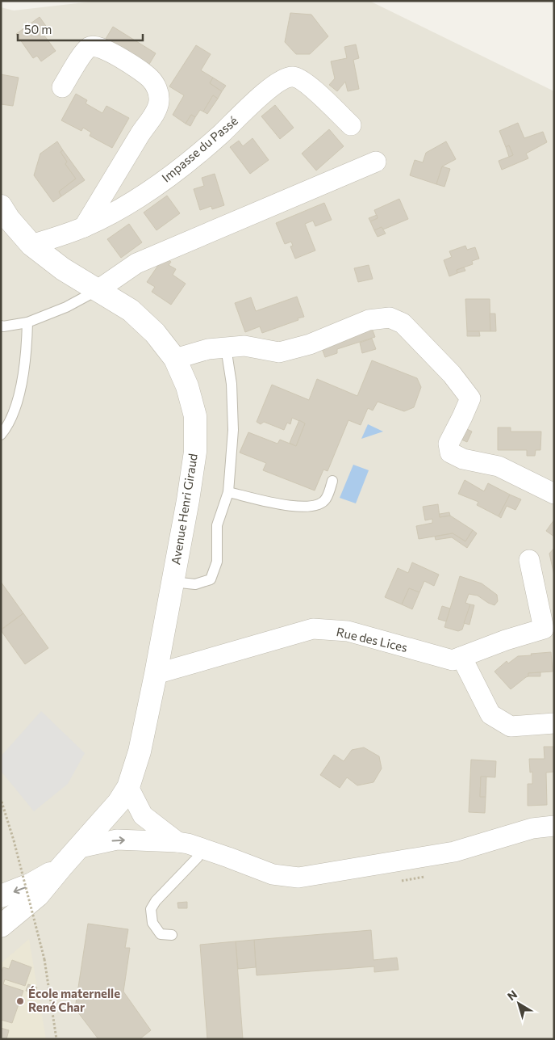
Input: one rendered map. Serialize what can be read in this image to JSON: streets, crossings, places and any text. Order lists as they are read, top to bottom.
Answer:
{
  "streets": {
    "street": ["Impasse du Passé", "Avenue Henri Giraud", "Rue des Lices"]
  },
  "crossings": [
    ["Impasse du Passé", "Avenue Henri Giraud"],
    ["Avenue Henri Giraud", "Rue des Lices"]
  ],
  "places": ["École maternelle René Char"],
  "scale_bar": "50 m",
  "north": "top left"
}
